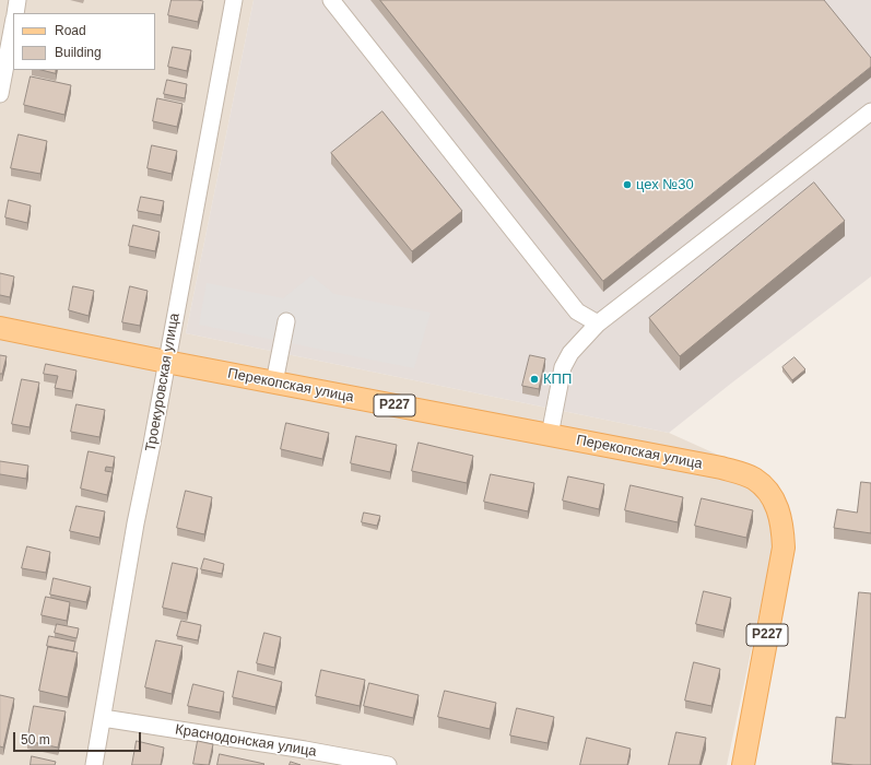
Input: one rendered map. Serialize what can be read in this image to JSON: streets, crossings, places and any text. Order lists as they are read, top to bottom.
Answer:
{
  "streets": {
    "main road": ["Перекопская улица", "Р227"],
    "street": ["Троекуровская улица", "Краснодонская улица"]
  },
  "crossings": [
    ["Троекуровская улица", "Перекопская улица"],
    ["Троекуровская улица", "Краснодонская улица"]
  ],
  "places": ["цех №30", "КПП"],
  "legend": ["Road", "Building"],
  "scale_bar": "50 m"
}
